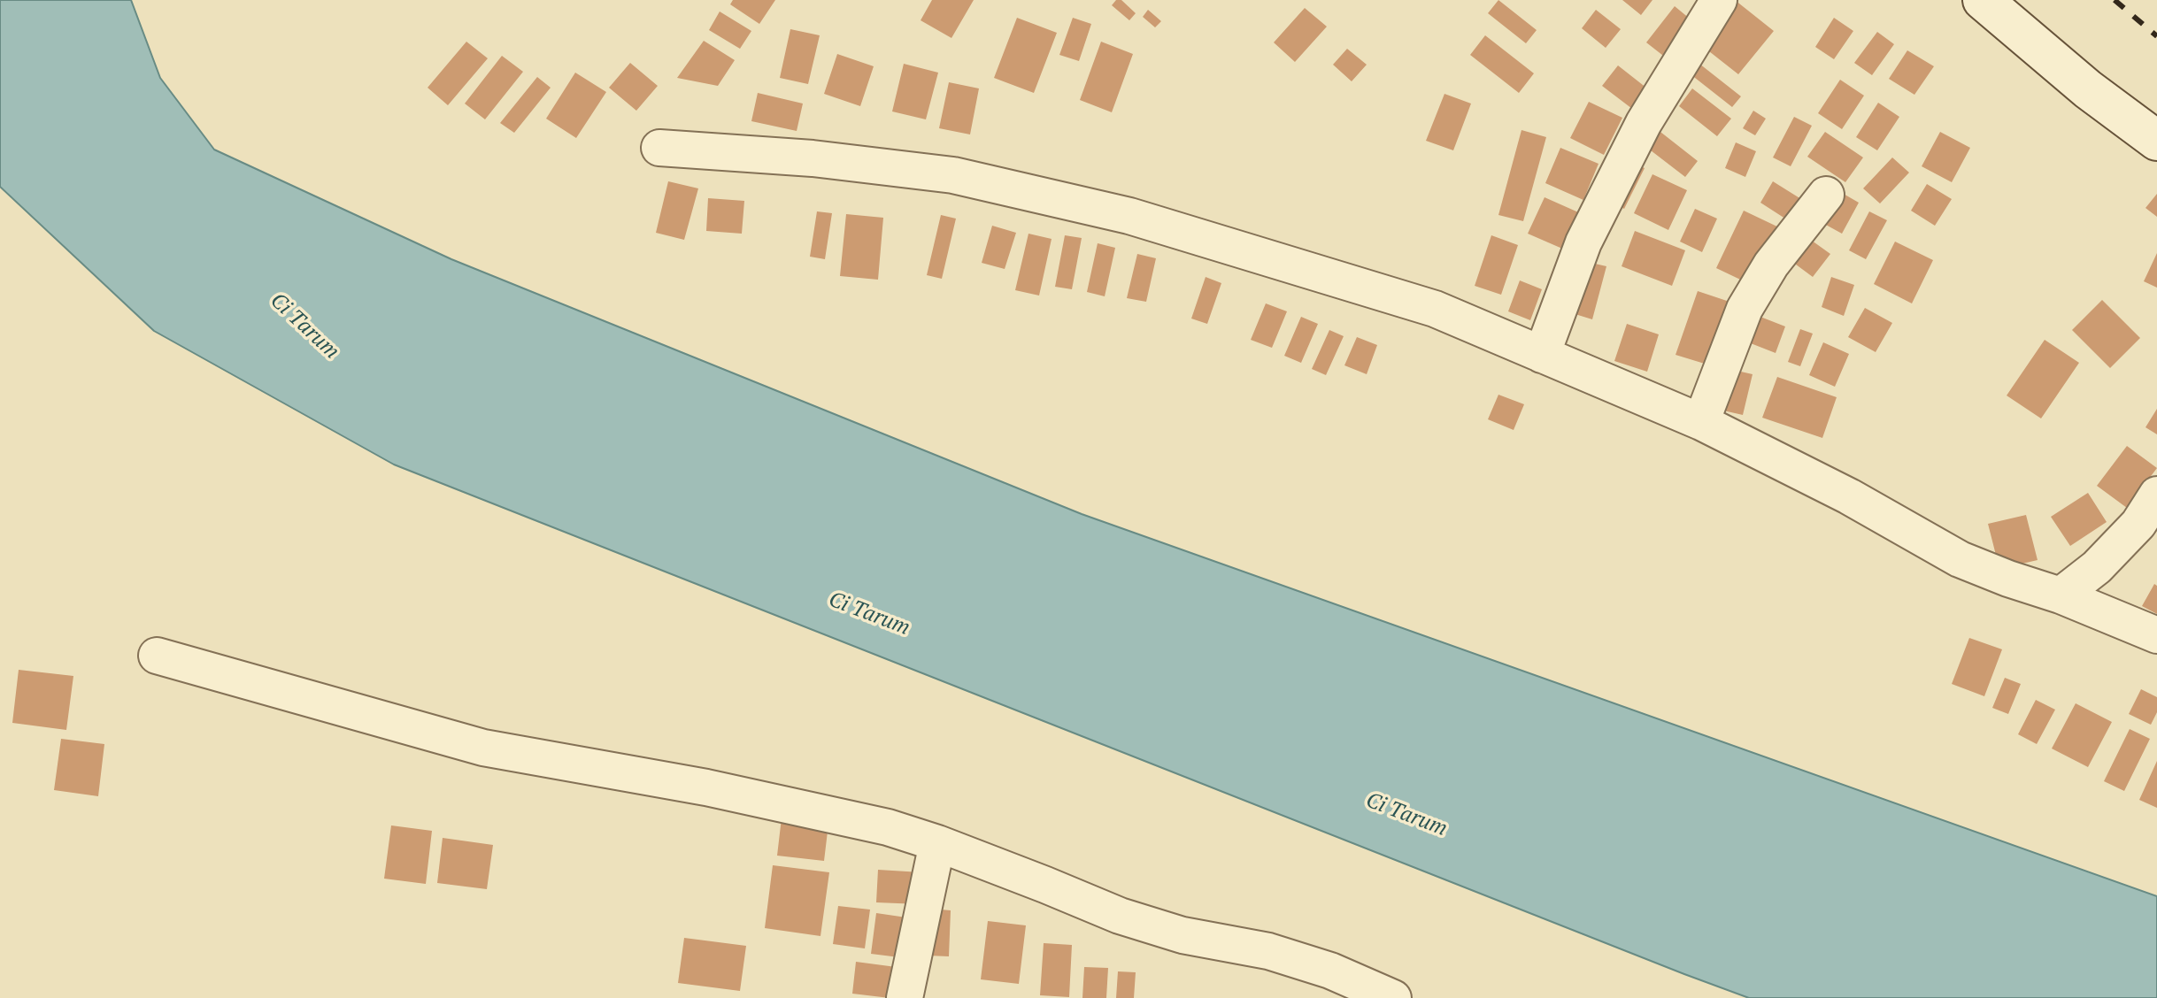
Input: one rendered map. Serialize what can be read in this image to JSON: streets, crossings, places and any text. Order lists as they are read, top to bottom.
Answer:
{
  "water": ["Ci Tarum"]
}
